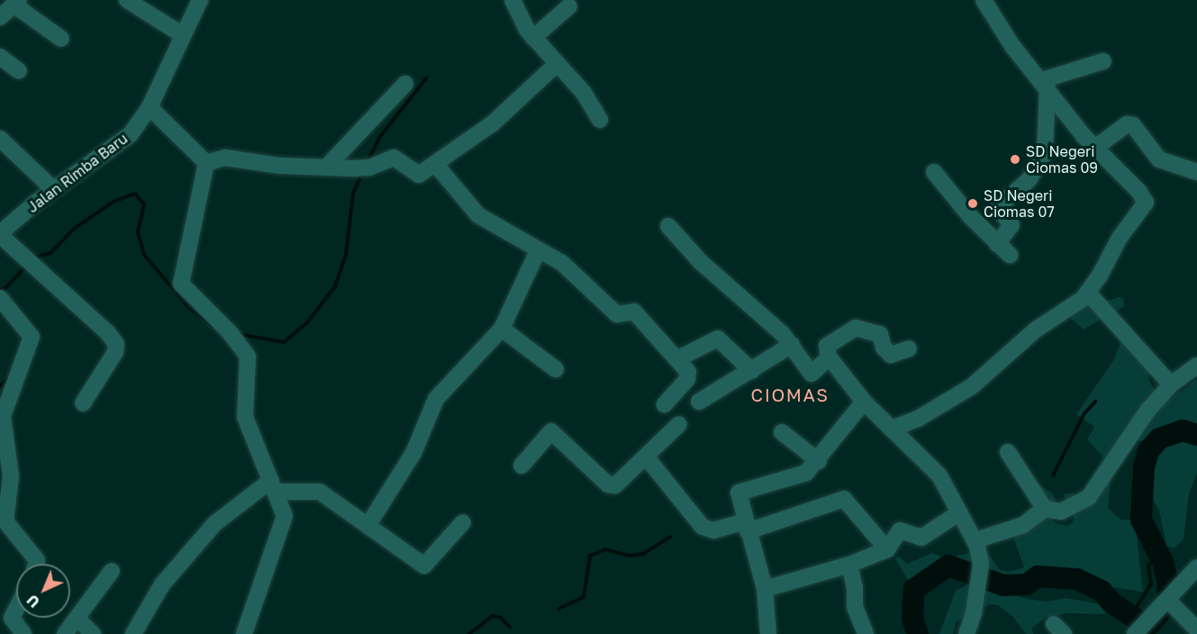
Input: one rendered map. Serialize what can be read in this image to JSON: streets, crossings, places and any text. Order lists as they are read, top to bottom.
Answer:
{
  "streets": {
    "street": ["Jalan Rimba Baru"]
  },
  "districts": ["CIOMAS"],
  "places": ["SD Negeri Ciomas 09", "SD Negeri Ciomas 07"],
  "north": "bottom left"
}
